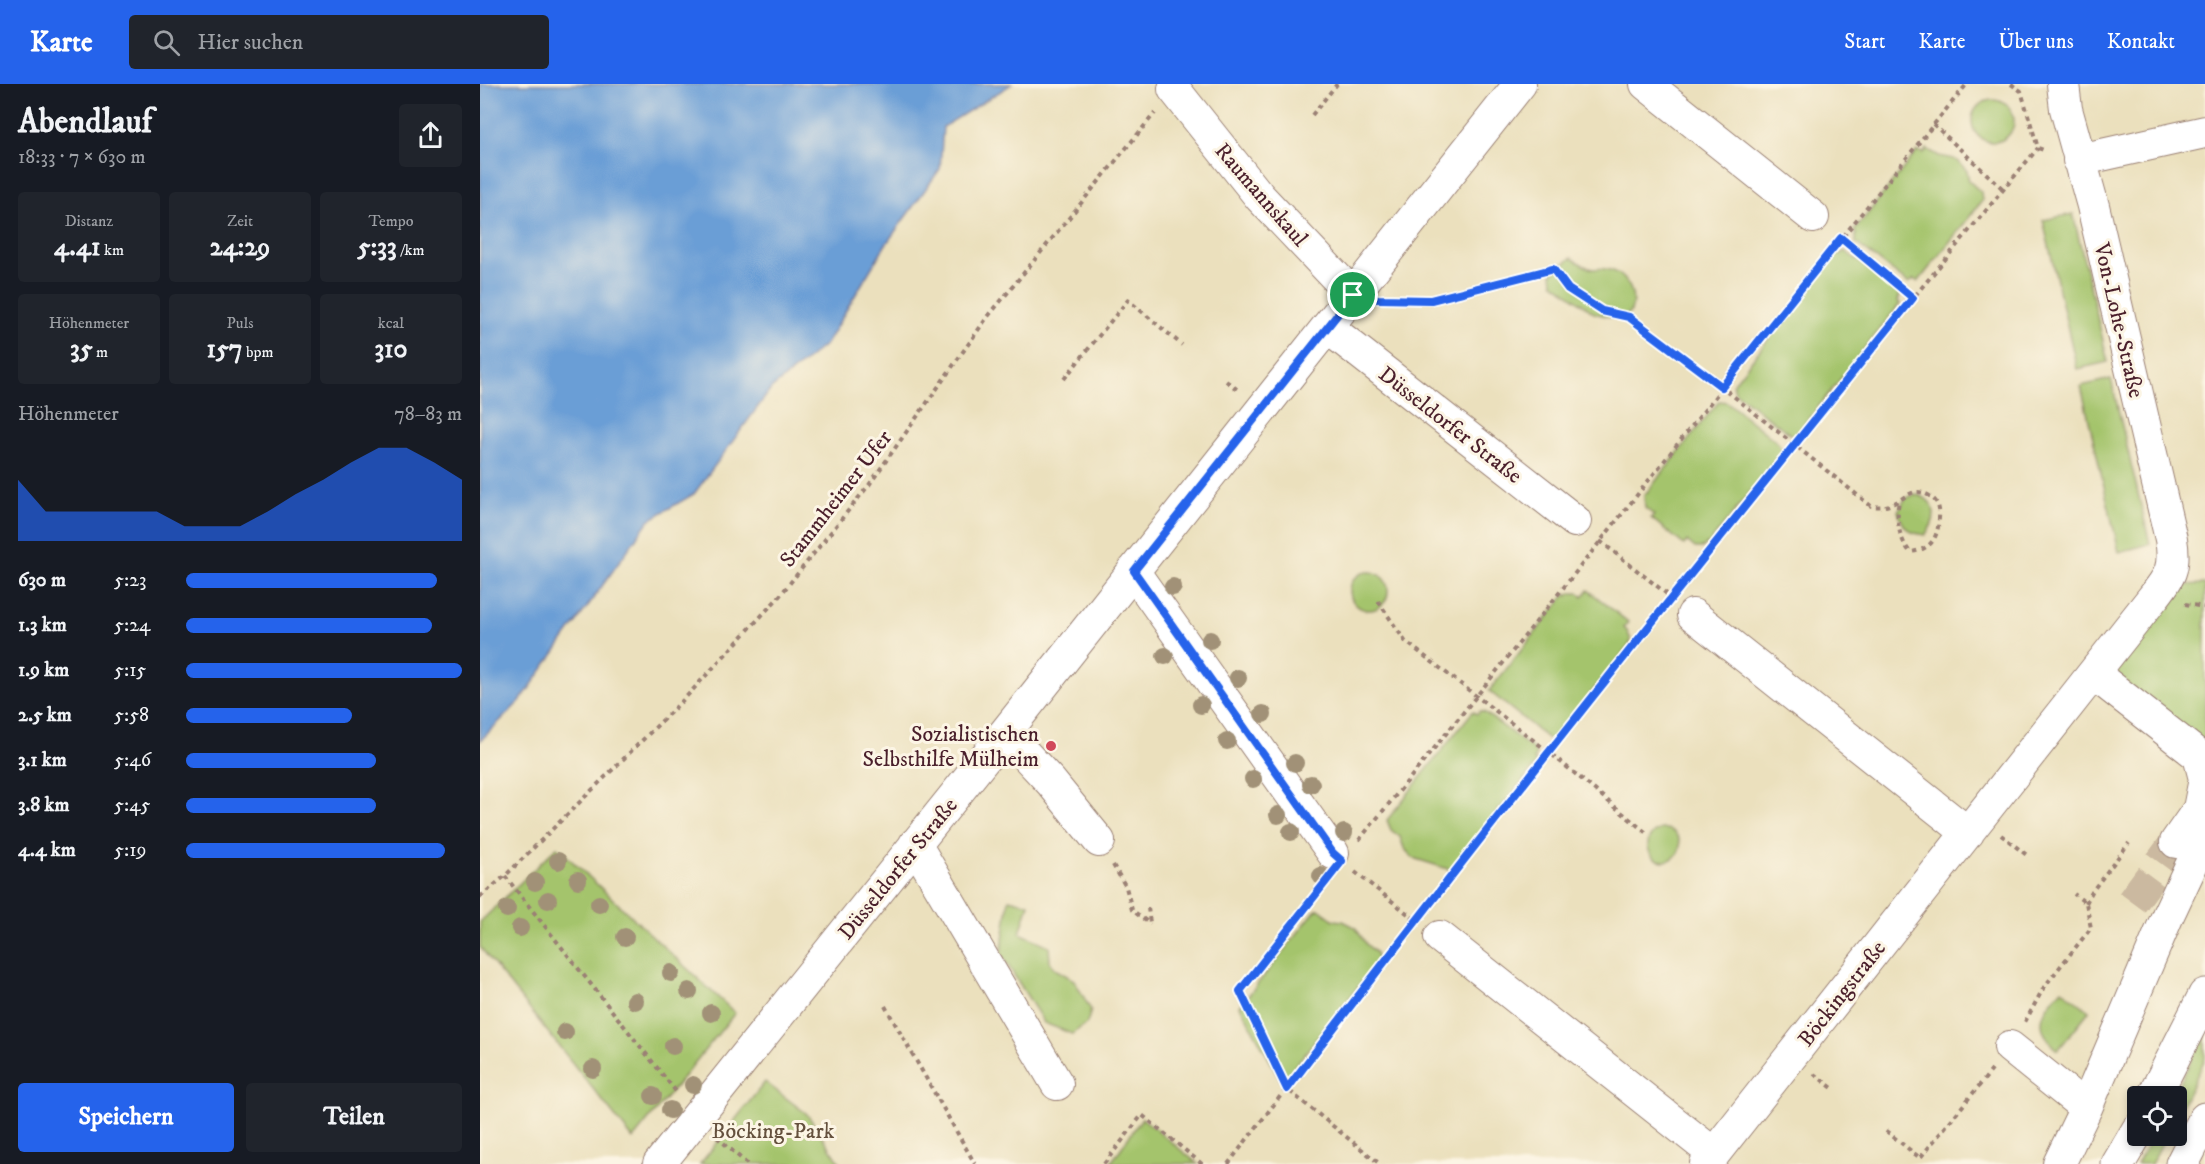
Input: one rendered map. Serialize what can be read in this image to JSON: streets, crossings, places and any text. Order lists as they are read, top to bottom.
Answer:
{
  "streets": {
    "street": [
      "Raumannskaul",
      "Von-Lohe-Straße",
      "Düsseldorfer Straße",
      "Böckingstraße"
    ],
    "path": ["Stammheimer Ufer"]
  },
  "crossings": [
    ["Raumannskaul", "Düsseldorfer Straße"],
    ["Raumannskaul", "Stammheimer Ufer"],
    ["Von-Lohe-Straße", "Böckingstraße"]
  ],
  "parks": ["Böcking-Park"],
  "places": ["Sozialistischen Selbsthilfe Mülheim"],
  "page": {
    "header": "Karte",
    "search": "Hier suchen",
    "nav": [
      "Start",
      "Karte",
      "Über uns",
      "Kontakt"
    ],
    "heading": ["Abendlauf", "18:33 · 7 × 630 m"],
    "stats": [
      ["Distanz", "4.41 km"],
      ["Zeit", "24:29"],
      ["Tempo", "5:33 /km"],
      ["Höhenmeter", "35 m"],
      ["Puls", "157 bpm"],
      ["kcal", "310"]
    ],
    "chart": ["Höhenmeter", "78–83 m"],
    "list": [
      {
        "name": "630 m",
        "note": "5:23"
      },
      {
        "name": "1.3 km",
        "note": "5:24"
      },
      {
        "name": "1.9 km",
        "note": "5:15"
      },
      {
        "name": "2.5 km",
        "note": "5:58"
      },
      {
        "name": "3.1 km",
        "note": "5:46"
      },
      {
        "name": "3.8 km",
        "note": "5:45"
      },
      {
        "name": "4.4 km",
        "note": "5:19"
      }
    ],
    "buttons": ["Speichern", "Teilen"]
  }
}
